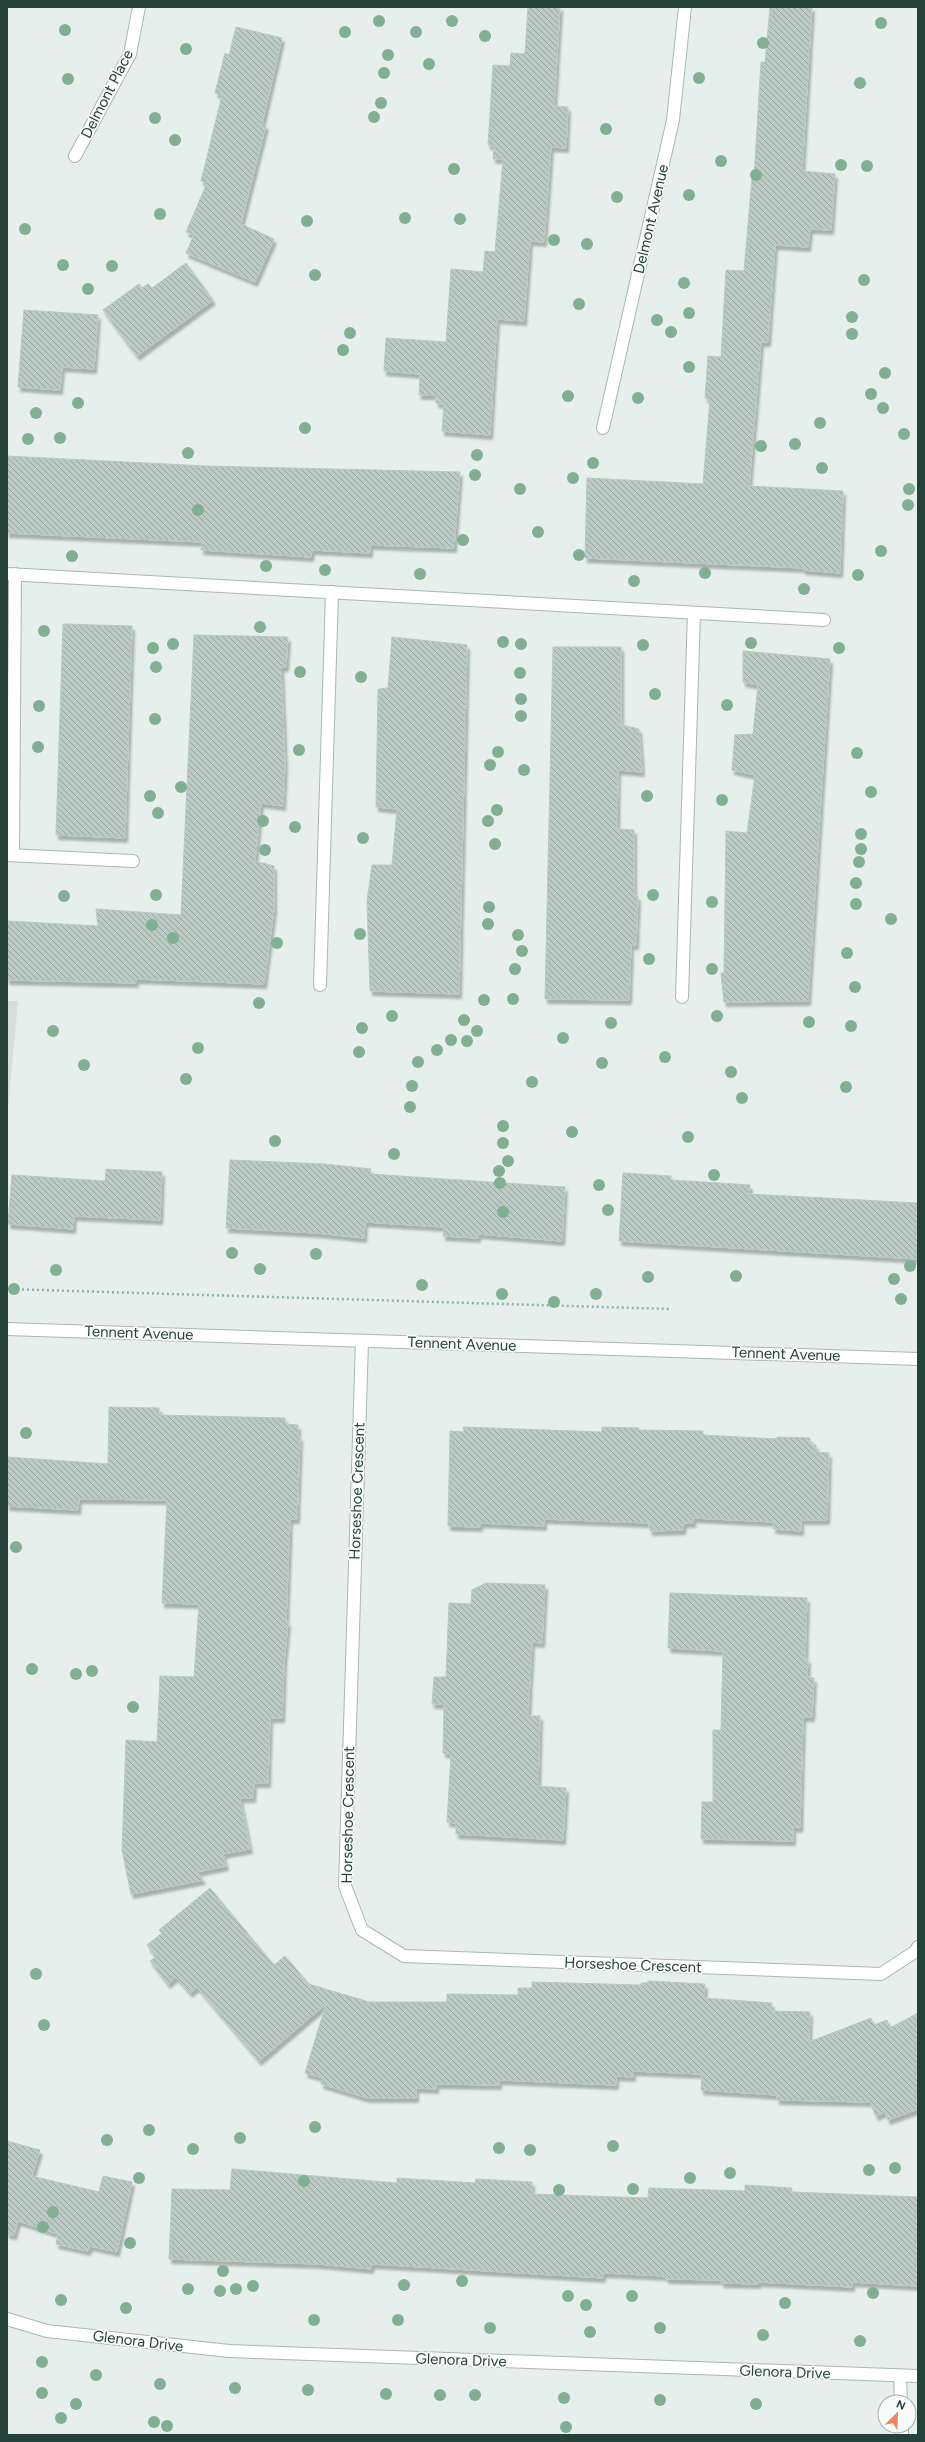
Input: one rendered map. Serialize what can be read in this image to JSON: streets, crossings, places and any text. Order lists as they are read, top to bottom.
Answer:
{
  "streets": {
    "street": [
      "Delmont Place",
      "Delmont Avenue",
      "Tennent Avenue",
      "Horseshoe Crescent",
      "Glenora Drive"
    ]
  },
  "crossings": [
    ["Tennent Avenue", "Horseshoe Crescent"]
  ],
  "north": "top right"
}
